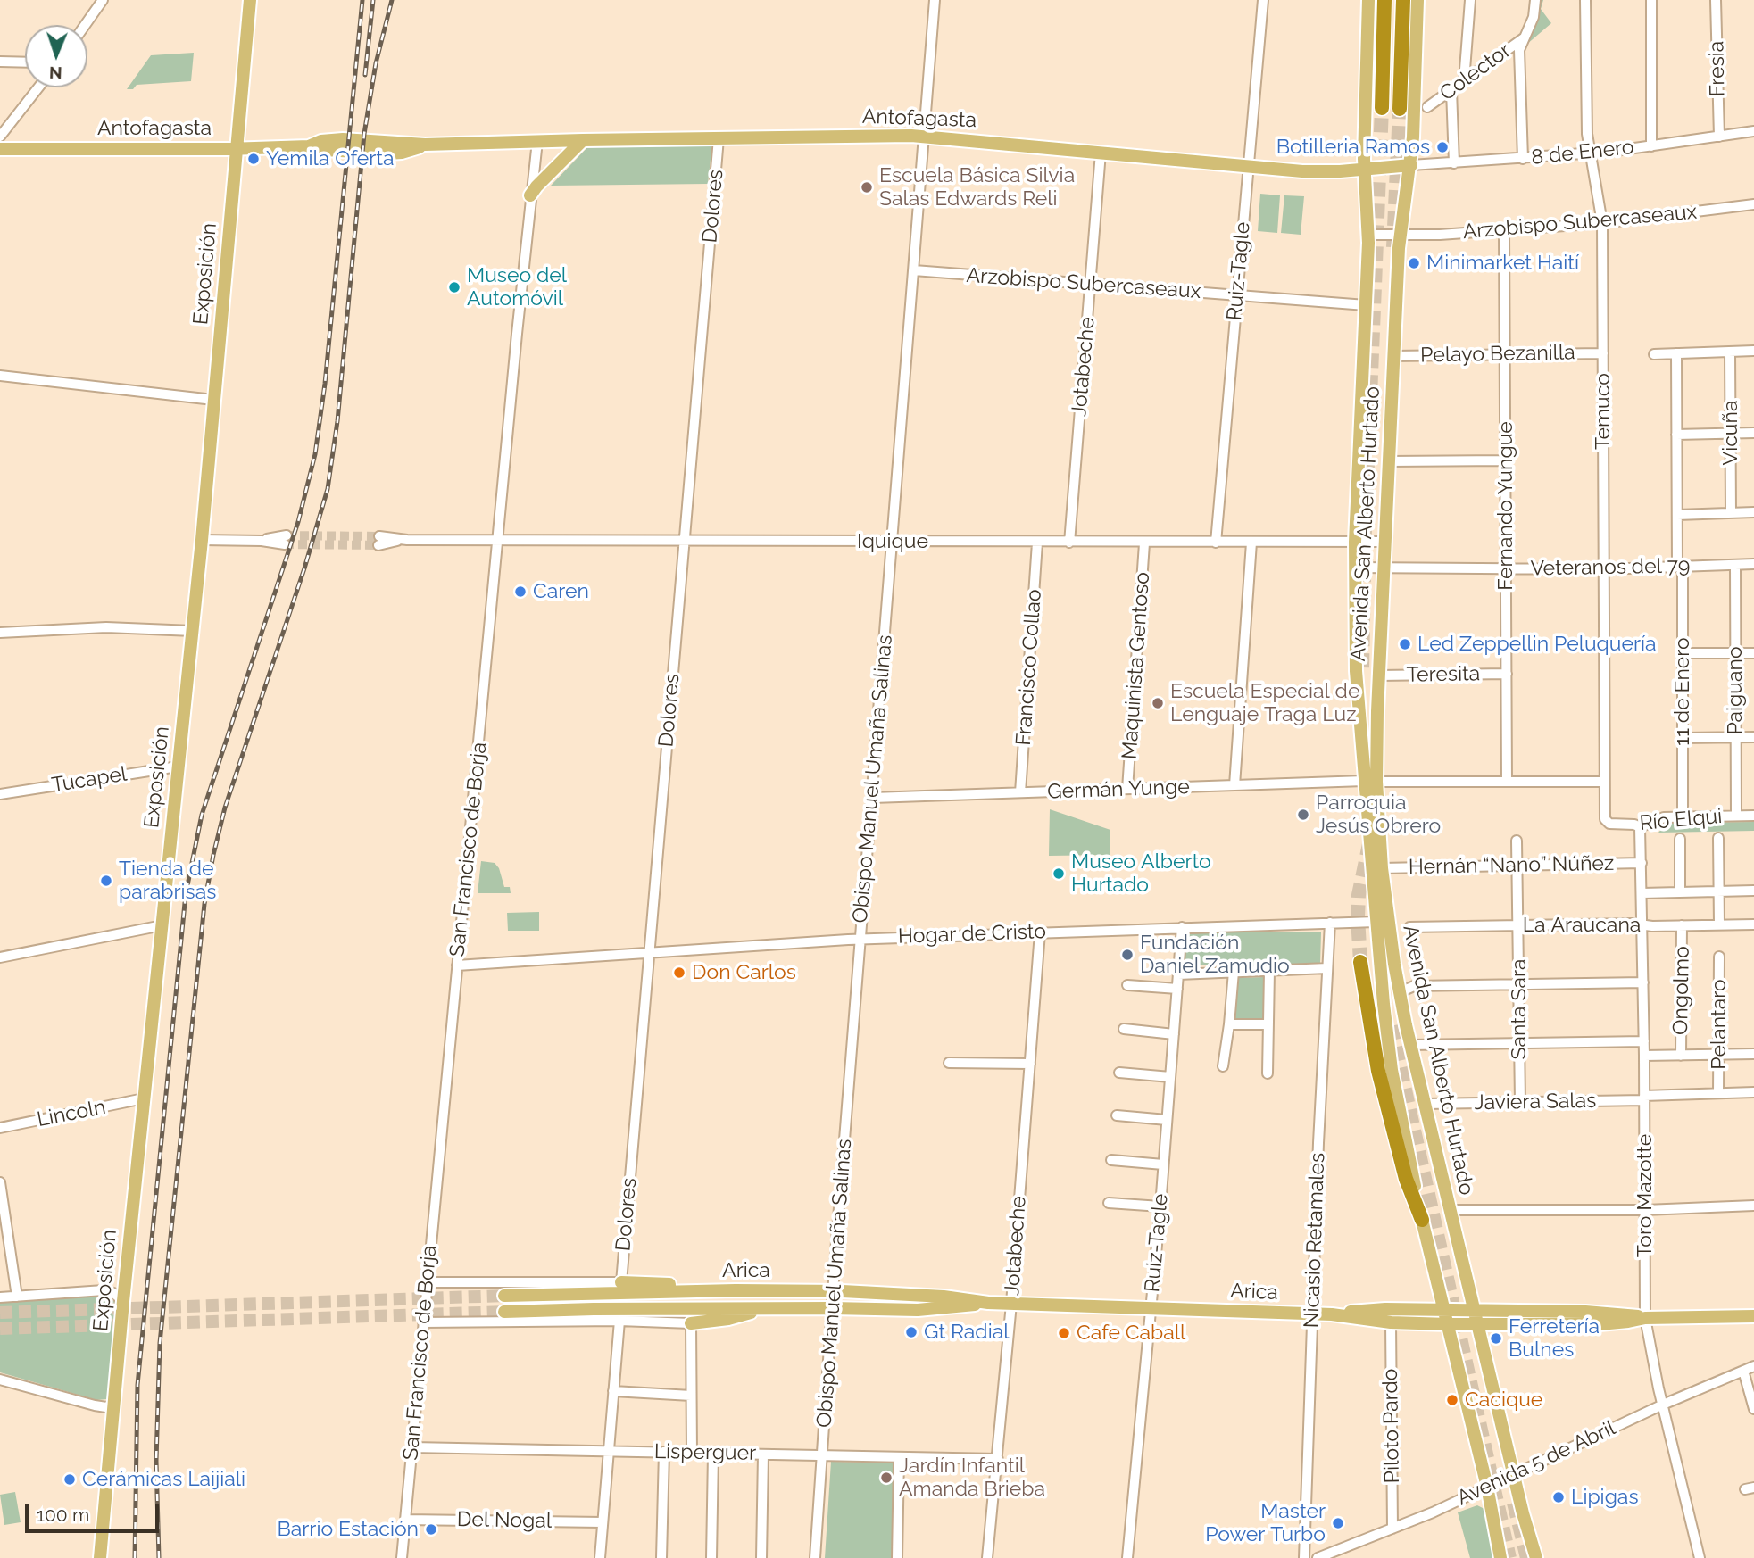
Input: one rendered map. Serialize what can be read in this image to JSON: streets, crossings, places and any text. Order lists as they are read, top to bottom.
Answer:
{
  "streets": {
    "main road": [
      "Antofagasta",
      "Exposición",
      "Avenida San Alberto Hurtado",
      "Arica"
    ],
    "street": [
      "Fresia",
      "Colector",
      "8 de Enero",
      "Dolores",
      "Arzobispo Subercaseaux",
      "Ruiz-Tagle",
      "Pelayo Bezanilla",
      "Jotabeche",
      "Temuco",
      "Vicuña",
      "Fernando Yungue",
      "Iquique",
      "Veteranos del 79",
      "Maquinista Gentoso",
      "Francisco Collao",
      "Teresita",
      "Paiguano",
      "11 de Enero",
      "Obispo Manuel Umaña Salinas",
      "Tucapel",
      "Germán Yunge",
      "Río Elqui",
      "San Francisco de Borja",
      "Hernán “Nano” Núñez",
      "La Araucana",
      "Hogar de Cristo",
      "Ongolmo",
      "Santa Sara",
      "Pelantaro",
      "Javiera Salas",
      "Lincoln",
      "Toro Mazotte",
      "Nicasio Retamales",
      "Piloto Pardo",
      "Lisperguer",
      "Avenida 5 de Abril",
      "Del Nogal"
    ]
  },
  "crossings": [
    ["Fresia", "8 de Enero"],
    ["Antofagasta", "8 de Enero"],
    ["Antofagasta", "Dolores"],
    ["Antofagasta", "Ruiz-Tagle"],
    ["Antofagasta", "Exposición"],
    ["Antofagasta", "Jotabeche"],
    ["Antofagasta", "Avenida San Alberto Hurtado"],
    ["Antofagasta", "Obispo Manuel Umaña Salinas"],
    ["Antofagasta", "San Francisco de Borja"],
    ["8 de Enero", "Temuco"],
    ["8 de Enero", "Avenida San Alberto Hurtado"],
    ["Dolores", "Iquique"],
    ["Dolores", "Hogar de Cristo"],
    ["Arzobispo Subercaseaux", "Ruiz-Tagle"],
    ["Arzobispo Subercaseaux", "Jotabeche"],
    ["Arzobispo Subercaseaux", "Temuco"],
    ["Arzobispo Subercaseaux", "Fernando Yungue"],
    ["Arzobispo Subercaseaux", "Avenida San Alberto Hurtado"],
    ["Arzobispo Subercaseaux", "Obispo Manuel Umaña Salinas"],
    ["Ruiz-Tagle", "Iquique"],
    ["Ruiz-Tagle", "Hogar de Cristo"],
    ["Ruiz-Tagle", "Arica"],
    ["Exposición", "Tucapel"],
    ["Exposición", "Lincoln"],
    ["Pelayo Bezanilla", "Temuco"],
    ["Pelayo Bezanilla", "Fernando Yungue"],
    ["Pelayo Bezanilla", "Avenida San Alberto Hurtado"],
    ["Jotabeche", "Iquique"],
    ["Jotabeche", "Hogar de Cristo"],
    ["Jotabeche", "Arica"],
    ["Jotabeche", "Lisperguer"],
    ["Temuco", "Veteranos del 79"],
    ["Temuco", "Germán Yunge"],
    ["Temuco", "Río Elqui"],
    ["Fernando Yungue", "Veteranos del 79"],
    ["Fernando Yungue", "Teresita"],
    ["Fernando Yungue", "Germán Yunge"],
    ["Avenida San Alberto Hurtado", "Iquique"],
    ["Avenida San Alberto Hurtado", "Veteranos del 79"],
    ["Avenida San Alberto Hurtado", "Teresita"],
    ["Avenida San Alberto Hurtado", "Germán Yunge"],
    ["Avenida San Alberto Hurtado", "Hernán “Nano” Núñez"],
    ["Avenida San Alberto Hurtado", "Hogar de Cristo"],
    ["Avenida San Alberto Hurtado", "Javiera Salas"],
    ["Avenida San Alberto Hurtado", "Arica"],
    ["Avenida San Alberto Hurtado", "Avenida 5 de Abril"],
    ["Iquique", "Maquinista Gentoso"],
    ["Iquique", "Francisco Collao"],
    ["Iquique", "Obispo Manuel Umaña Salinas"],
    ["Iquique", "San Francisco de Borja"],
    ["Veteranos del 79", "Paiguano"],
    ["Veteranos del 79", "11 de Enero"],
    ["Maquinista Gentoso", "Germán Yunge"],
    ["Francisco Collao", "Germán Yunge"],
    ["Paiguano", "Río Elqui"],
    ["11 de Enero", "Río Elqui"],
    ["Obispo Manuel Umaña Salinas", "Germán Yunge"],
    ["Obispo Manuel Umaña Salinas", "Hogar de Cristo"],
    ["Obispo Manuel Umaña Salinas", "Arica"],
    ["Obispo Manuel Umaña Salinas", "Lisperguer"],
    ["Río Elqui", "Toro Mazotte"],
    ["San Francisco de Borja", "Hogar de Cristo"],
    ["San Francisco de Borja", "Lisperguer"],
    ["San Francisco de Borja", "Del Nogal"],
    ["Hernán “Nano” Núñez", "Santa Sara"],
    ["Hernán “Nano” Núñez", "Toro Mazotte"],
    ["La Araucana", "Ongolmo"],
    ["La Araucana", "Santa Sara"],
    ["La Araucana", "Toro Mazotte"],
    ["Hogar de Cristo", "Nicasio Retamales"],
    ["Santa Sara", "Javiera Salas"],
    ["Pelantaro", "Javiera Salas"],
    ["Javiera Salas", "Toro Mazotte"],
    ["Toro Mazotte", "Arica"],
    ["Toro Mazotte", "Avenida 5 de Abril"],
    ["Nicasio Retamales", "Arica"],
    ["Arica", "Piloto Pardo"],
    ["Piloto Pardo", "Avenida 5 de Abril"]
  ],
  "places": [
    "Botilleria Ramos",
    "Yemila Oferta",
    "Escuela Básica Silvia Salas Edwards Reli",
    "Minimarket Haití",
    "Museo del Automóvil",
    "Caren",
    "Led Zeppellin Peluquería",
    "Escuela Especial de Lenguaje Traga Luz",
    "Parroquia Jesús Obrero",
    "Museo Alberto Hurtado",
    "Tienda de parabrisas",
    "Fundación Daniel Zamudio",
    "Don Carlos",
    "Gt Radial",
    "Cafe Caball",
    "Ferretería Bulnes",
    "Cacique",
    "Jardín Infantil Amanda Brieba",
    "Cerámicas Laijiali",
    "Lipigas",
    "Master Power Turbo",
    "Barrio Estación"
  ],
  "scale_bar": "100 m",
  "north": "bottom"
}
